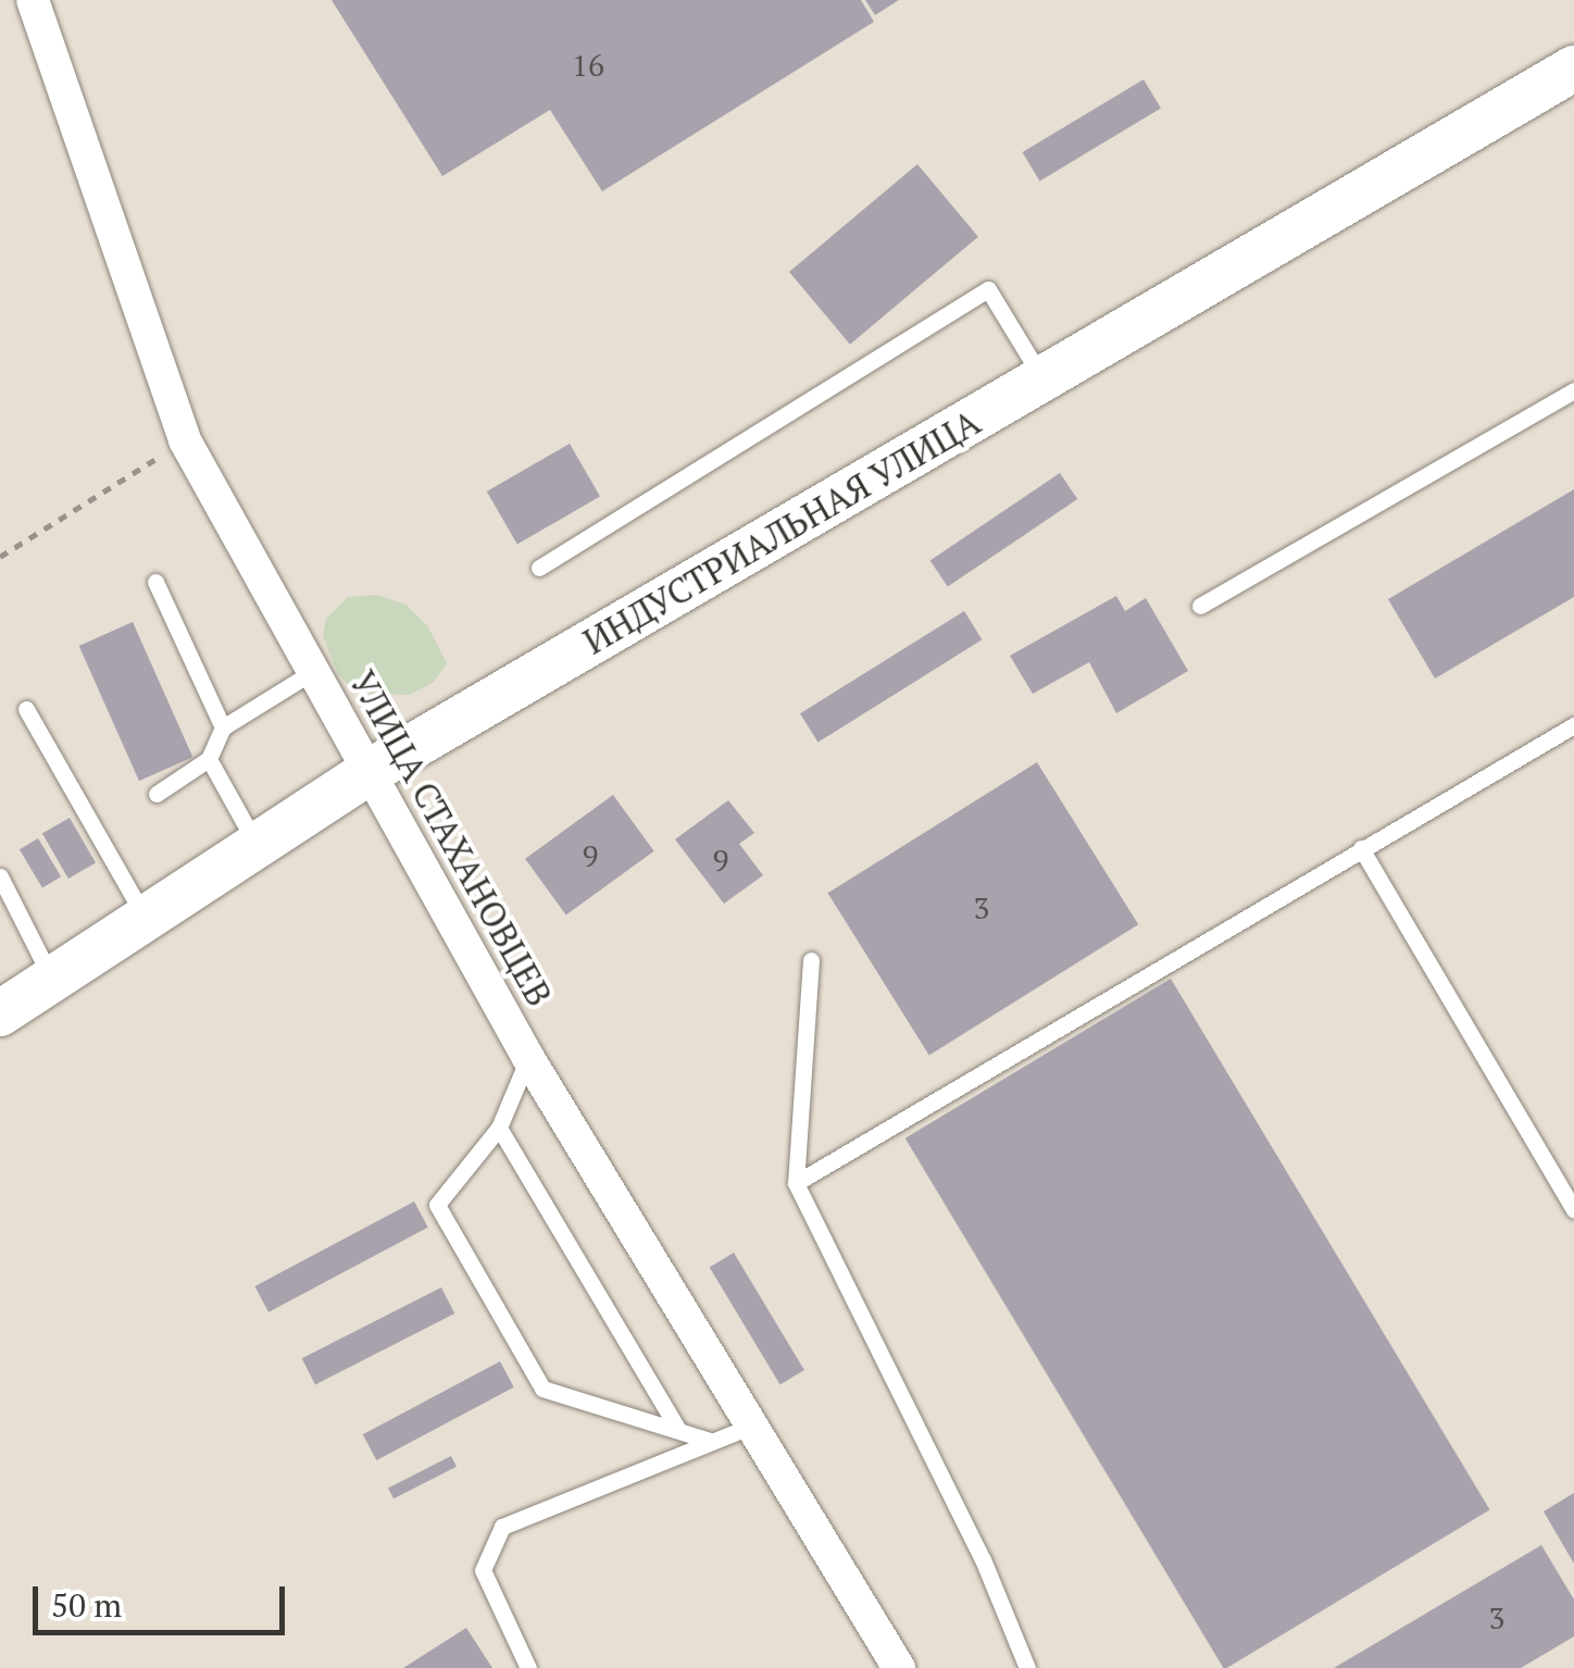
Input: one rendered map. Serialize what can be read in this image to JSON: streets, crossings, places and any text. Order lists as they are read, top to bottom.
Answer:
{
  "streets": {
    "main road": ["ИНДУСТРИАЛЬНАЯ УЛИЦА"],
    "street": ["УЛИЦА СТАХАНОВЦЕВ"]
  },
  "crossings": [
    ["ИНДУСТРИАЛЬНАЯ УЛИЦА", "УЛИЦА СТАХАНОВЦЕВ"]
  ],
  "house_numbers": [
    "16",
    "9",
    "9",
    "3",
    "3"
  ],
  "scale_bar": "50 m"
}
